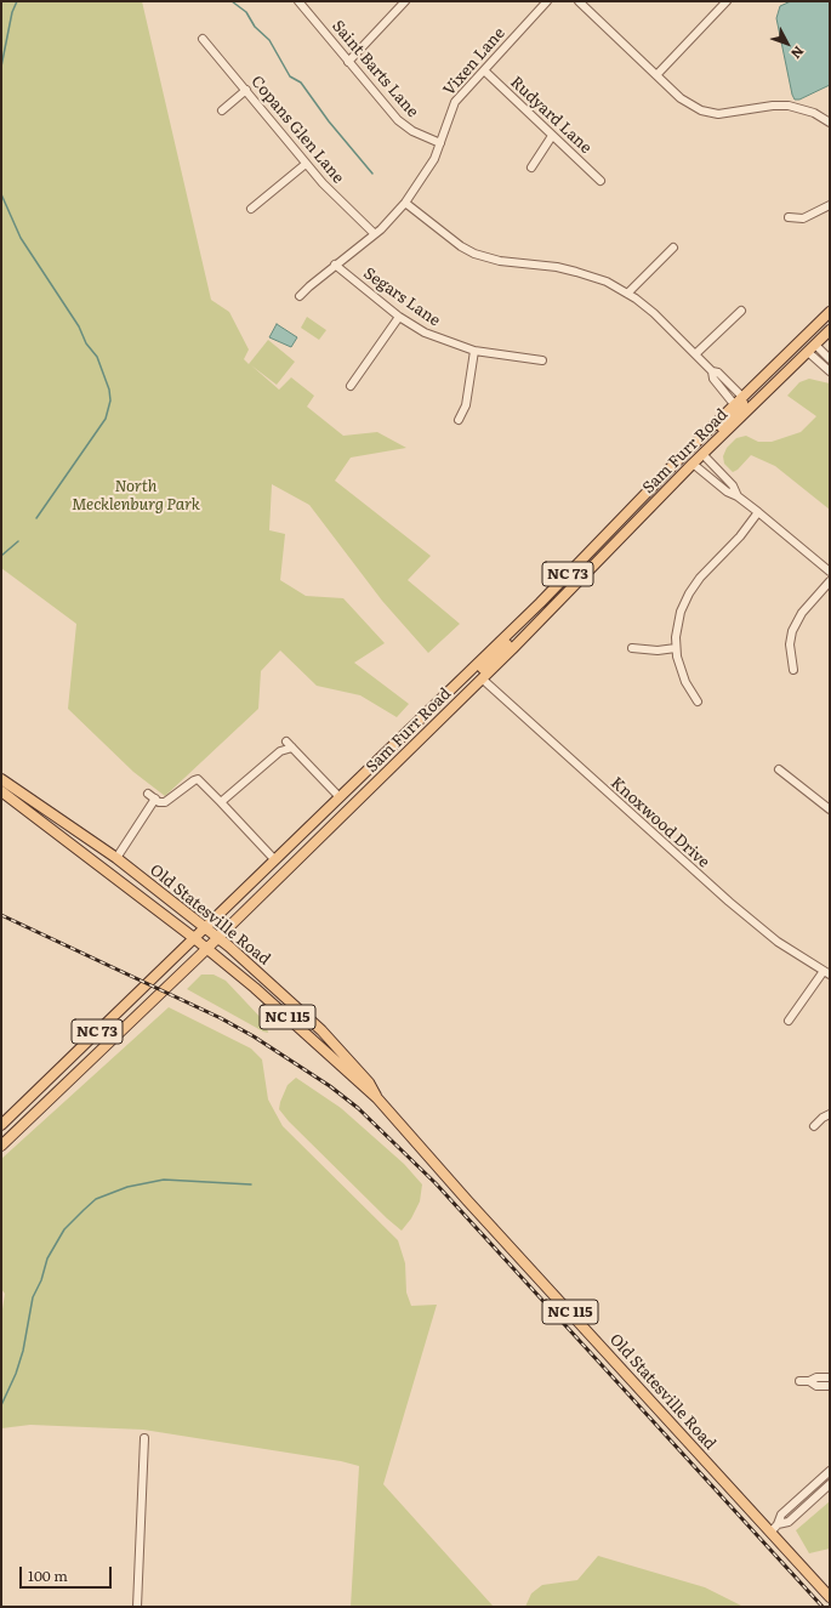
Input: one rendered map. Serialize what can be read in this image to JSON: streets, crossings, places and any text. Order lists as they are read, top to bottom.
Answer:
{
  "streets": {
    "main road": [
      "Sam Furr Road",
      "NC 73",
      "Old Statesville Road",
      "NC 115"
    ],
    "street": [
      "Vixen Lane",
      "Saint Barts Lane",
      "Rudyard Lane",
      "Copans Glen Lane",
      "Segars Lane",
      "Knoxwood Drive"
    ]
  },
  "crossings": [
    ["Vixen Lane", "Saint Barts Lane"],
    ["Vixen Lane", "Rudyard Lane"],
    ["Vixen Lane", "Copans Glen Lane"],
    ["Vixen Lane", "Segars Lane"],
    ["Sam Furr Road", "Knoxwood Drive"],
    ["Sam Furr Road", "Old Statesville Road"]
  ],
  "parks": ["North Mecklenburg Park"],
  "scale_bar": "100 m",
  "north": "bottom right"
}
